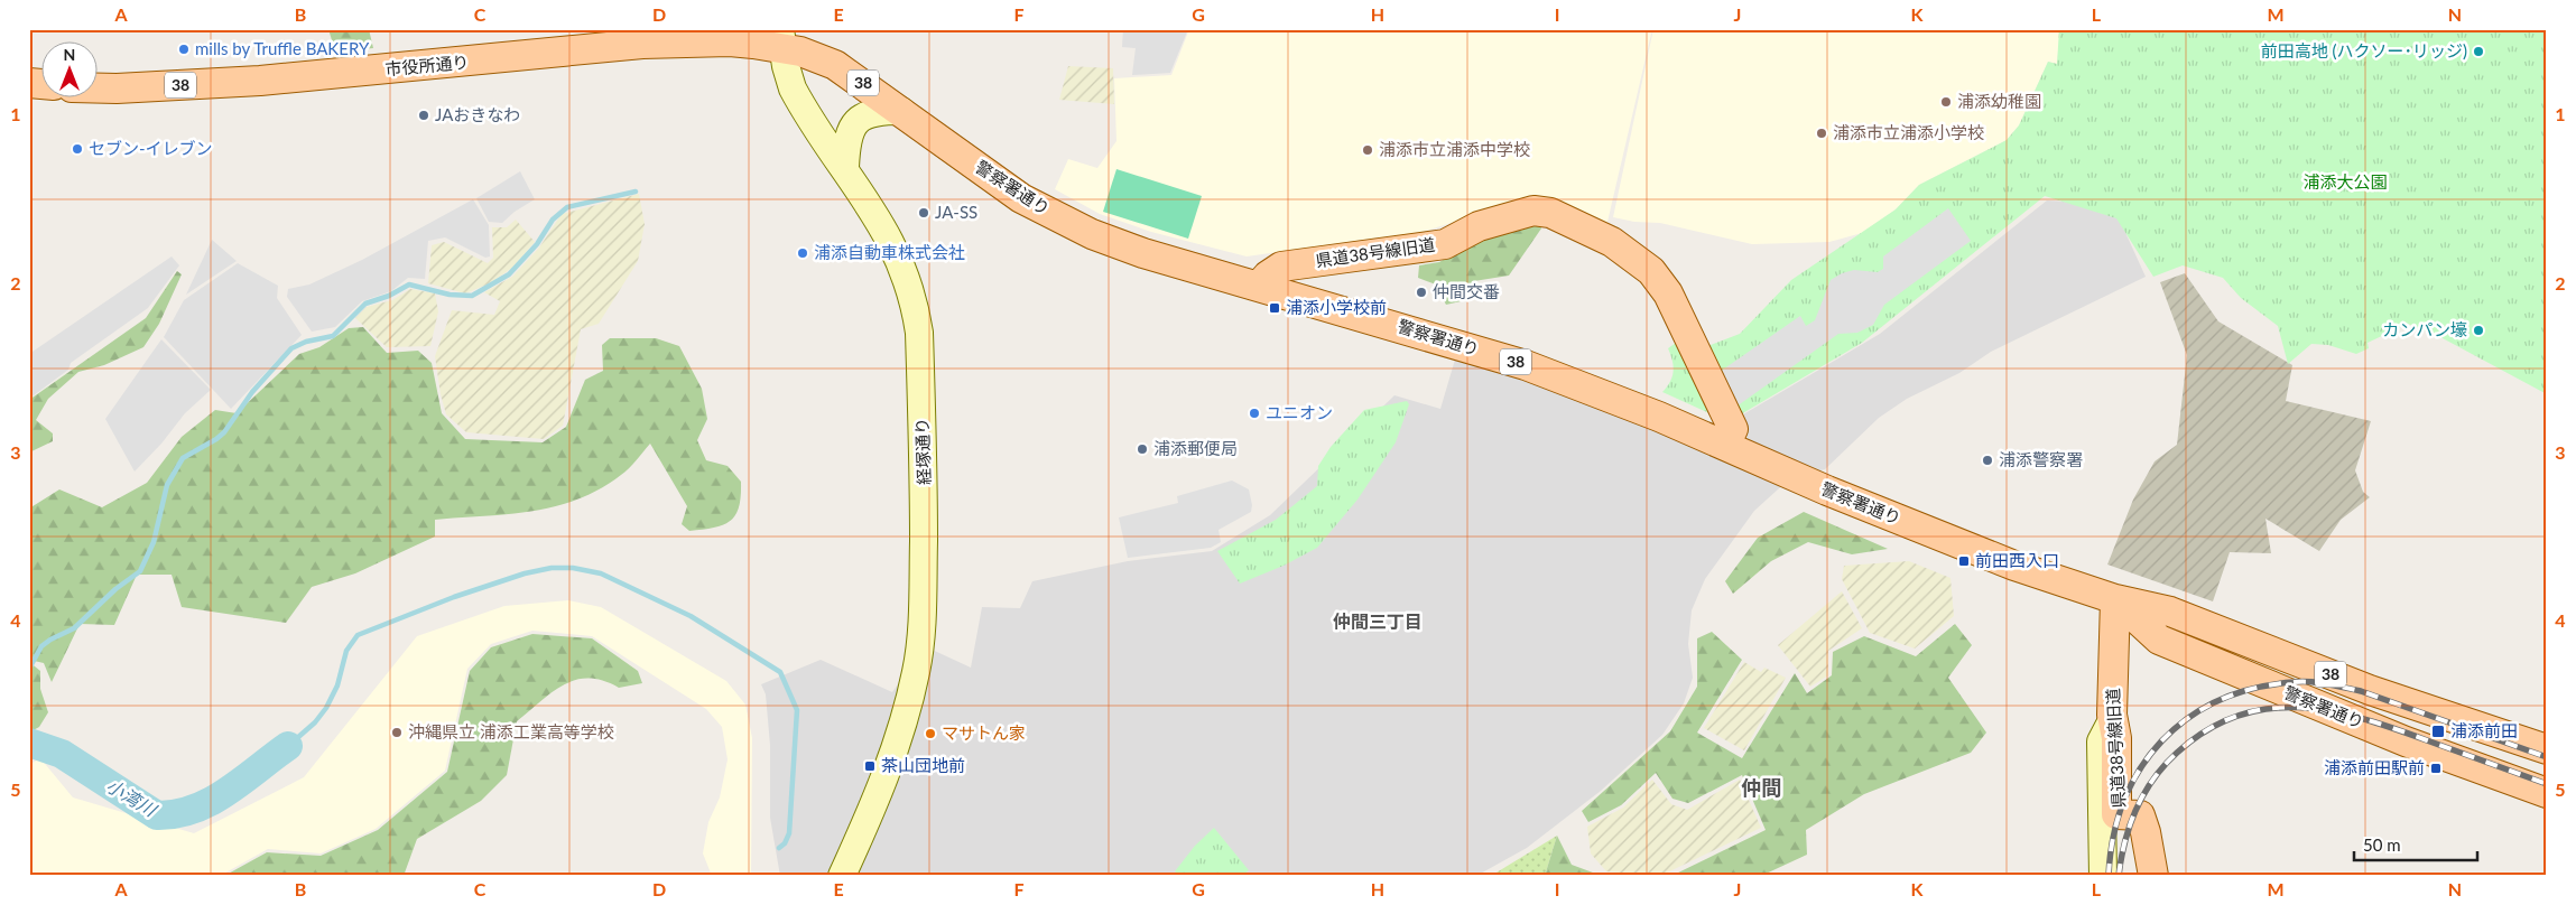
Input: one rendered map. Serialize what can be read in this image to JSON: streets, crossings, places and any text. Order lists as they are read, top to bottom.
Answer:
{
  "streets": {
    "main road": [
      "市役所通り",
      "38",
      "警察署通り",
      "県道38号線旧道",
      "経塚通り"
    ]
  },
  "crossings": [
    ["市役所通り", "警察署通り"],
    ["市役所通り", "経塚通り"],
    ["警察署通り", "県道38号線旧道"],
    ["警察署通り", "経塚通り"]
  ],
  "districts": ["仲間三丁目", "仲間"],
  "water": ["小湾川"],
  "parks": ["浦添大公園"],
  "places": {
    "other": [
      "mills by Truffle BAKERY",
      "前田高地 (ハクソー･リッジ)",
      "浦添幼稚園",
      "JAおきなわ",
      "浦添市立浦添小学校",
      "セブン-イレブン",
      "浦添市立浦添中学校",
      "JA-SS",
      "浦添自動車株式会社",
      "仲間交番",
      "カンパン壕",
      "ユニオン",
      "浦添郵便局",
      "浦添警察署",
      "沖縄県立 浦添工業高等学校",
      "マサトん家"
    ],
    "transit": [
      "浦添小学校前",
      "前田西入口",
      "浦添前田",
      "茶山団地前",
      "浦添前田駅前"
    ]
  },
  "scale_bar": "50 m",
  "north": "top",
  "grid": {
    "columns": [
      "A",
      "B",
      "C",
      "D",
      "E",
      "F",
      "G",
      "H",
      "I",
      "J",
      "K",
      "L",
      "M",
      "N"
    ],
    "rows": [
      "1",
      "2",
      "3",
      "4",
      "5"
    ]
  }
}
